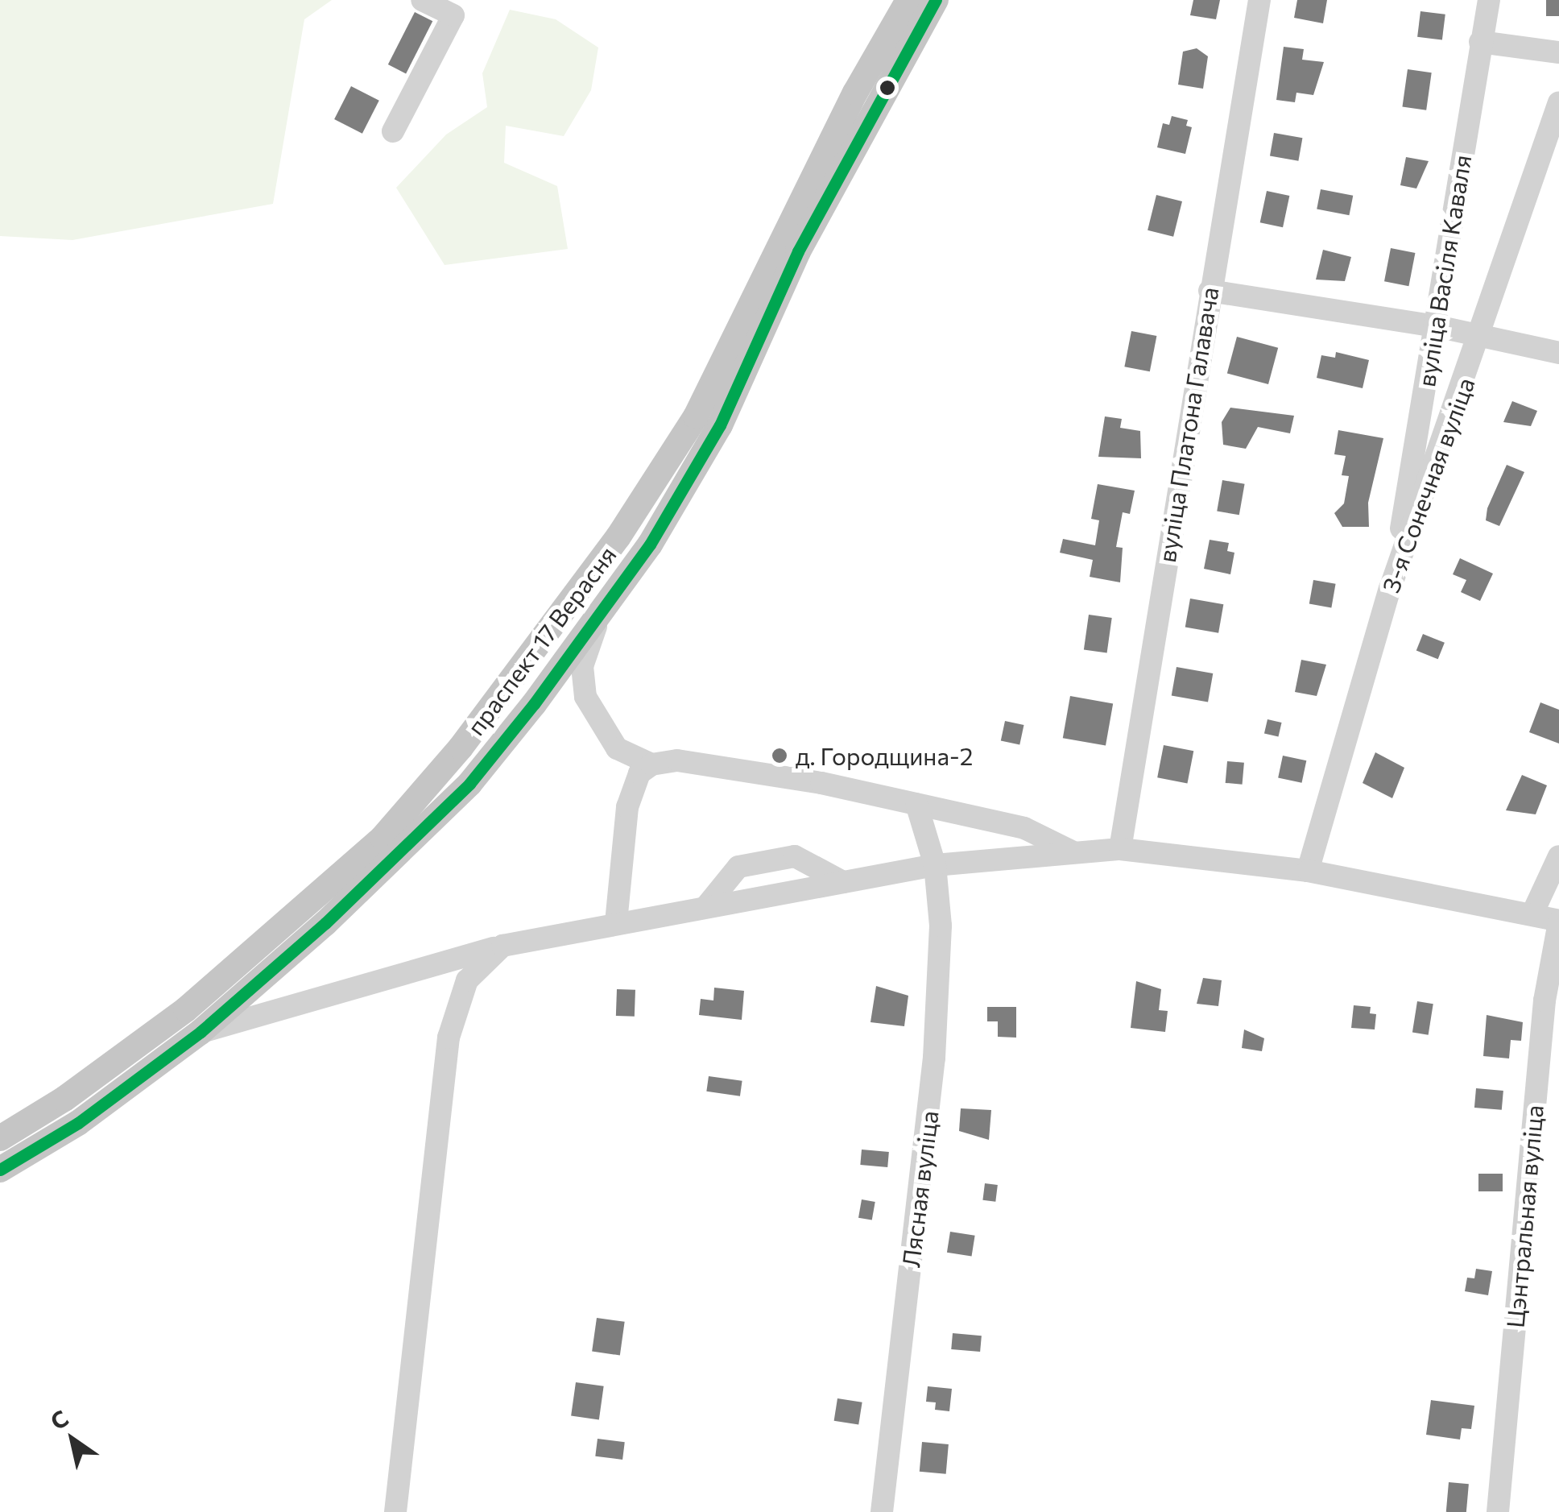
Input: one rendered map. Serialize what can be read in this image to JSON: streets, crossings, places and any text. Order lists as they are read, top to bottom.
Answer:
{
  "streets": {
    "main road": ["праспект 17 Верасня"],
    "street": [
      "вуліца Васіля Каваля",
      "вуліца Платона Галавача",
      "3-я Сонечная вуліца",
      "Лясная вуліца",
      "Цэнтральная вуліца"
    ]
  },
  "crossings": [
    ["вуліца Васіля Каваля", "3-я Сонечная вуліца"]
  ],
  "places": ["д. Городщина-2"],
  "north": "top left"
}
